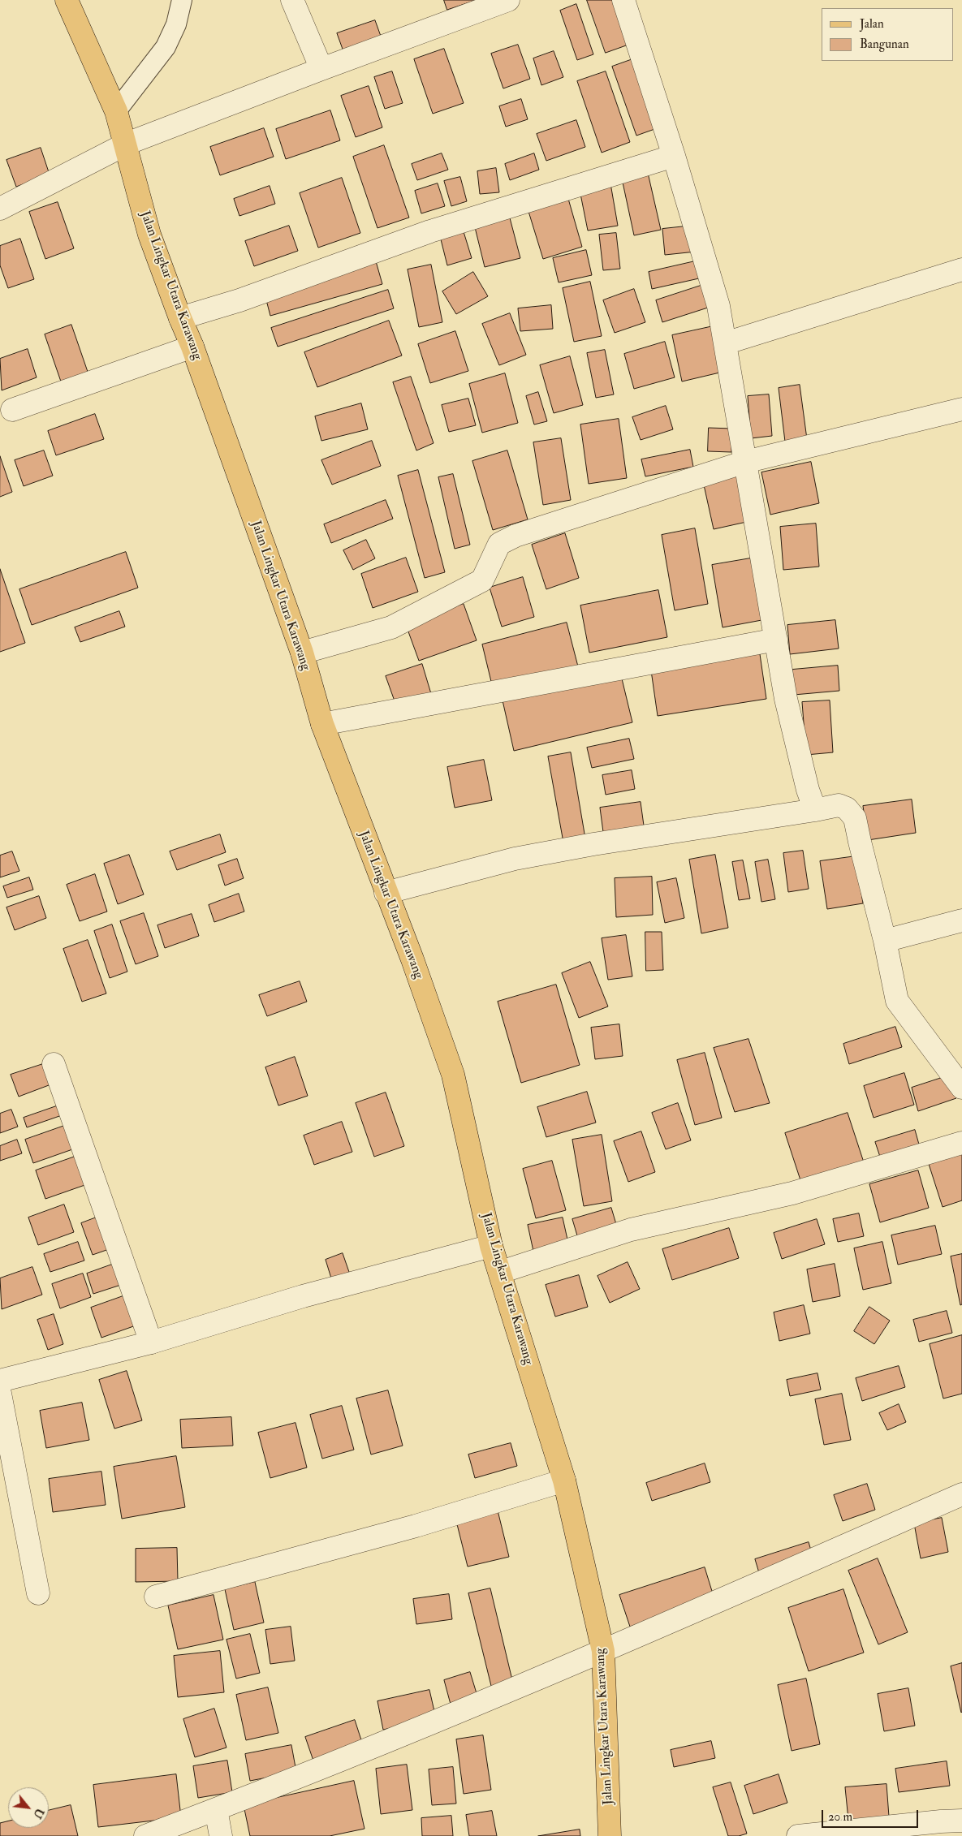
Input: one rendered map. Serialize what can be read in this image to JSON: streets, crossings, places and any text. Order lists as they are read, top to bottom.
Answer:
{
  "streets": {
    "main road": ["Jalan Lingkar Utara Karawang"]
  },
  "legend": ["Jalan", "Bangunan"],
  "scale_bar": "20 m",
  "north": "bottom right"
}
